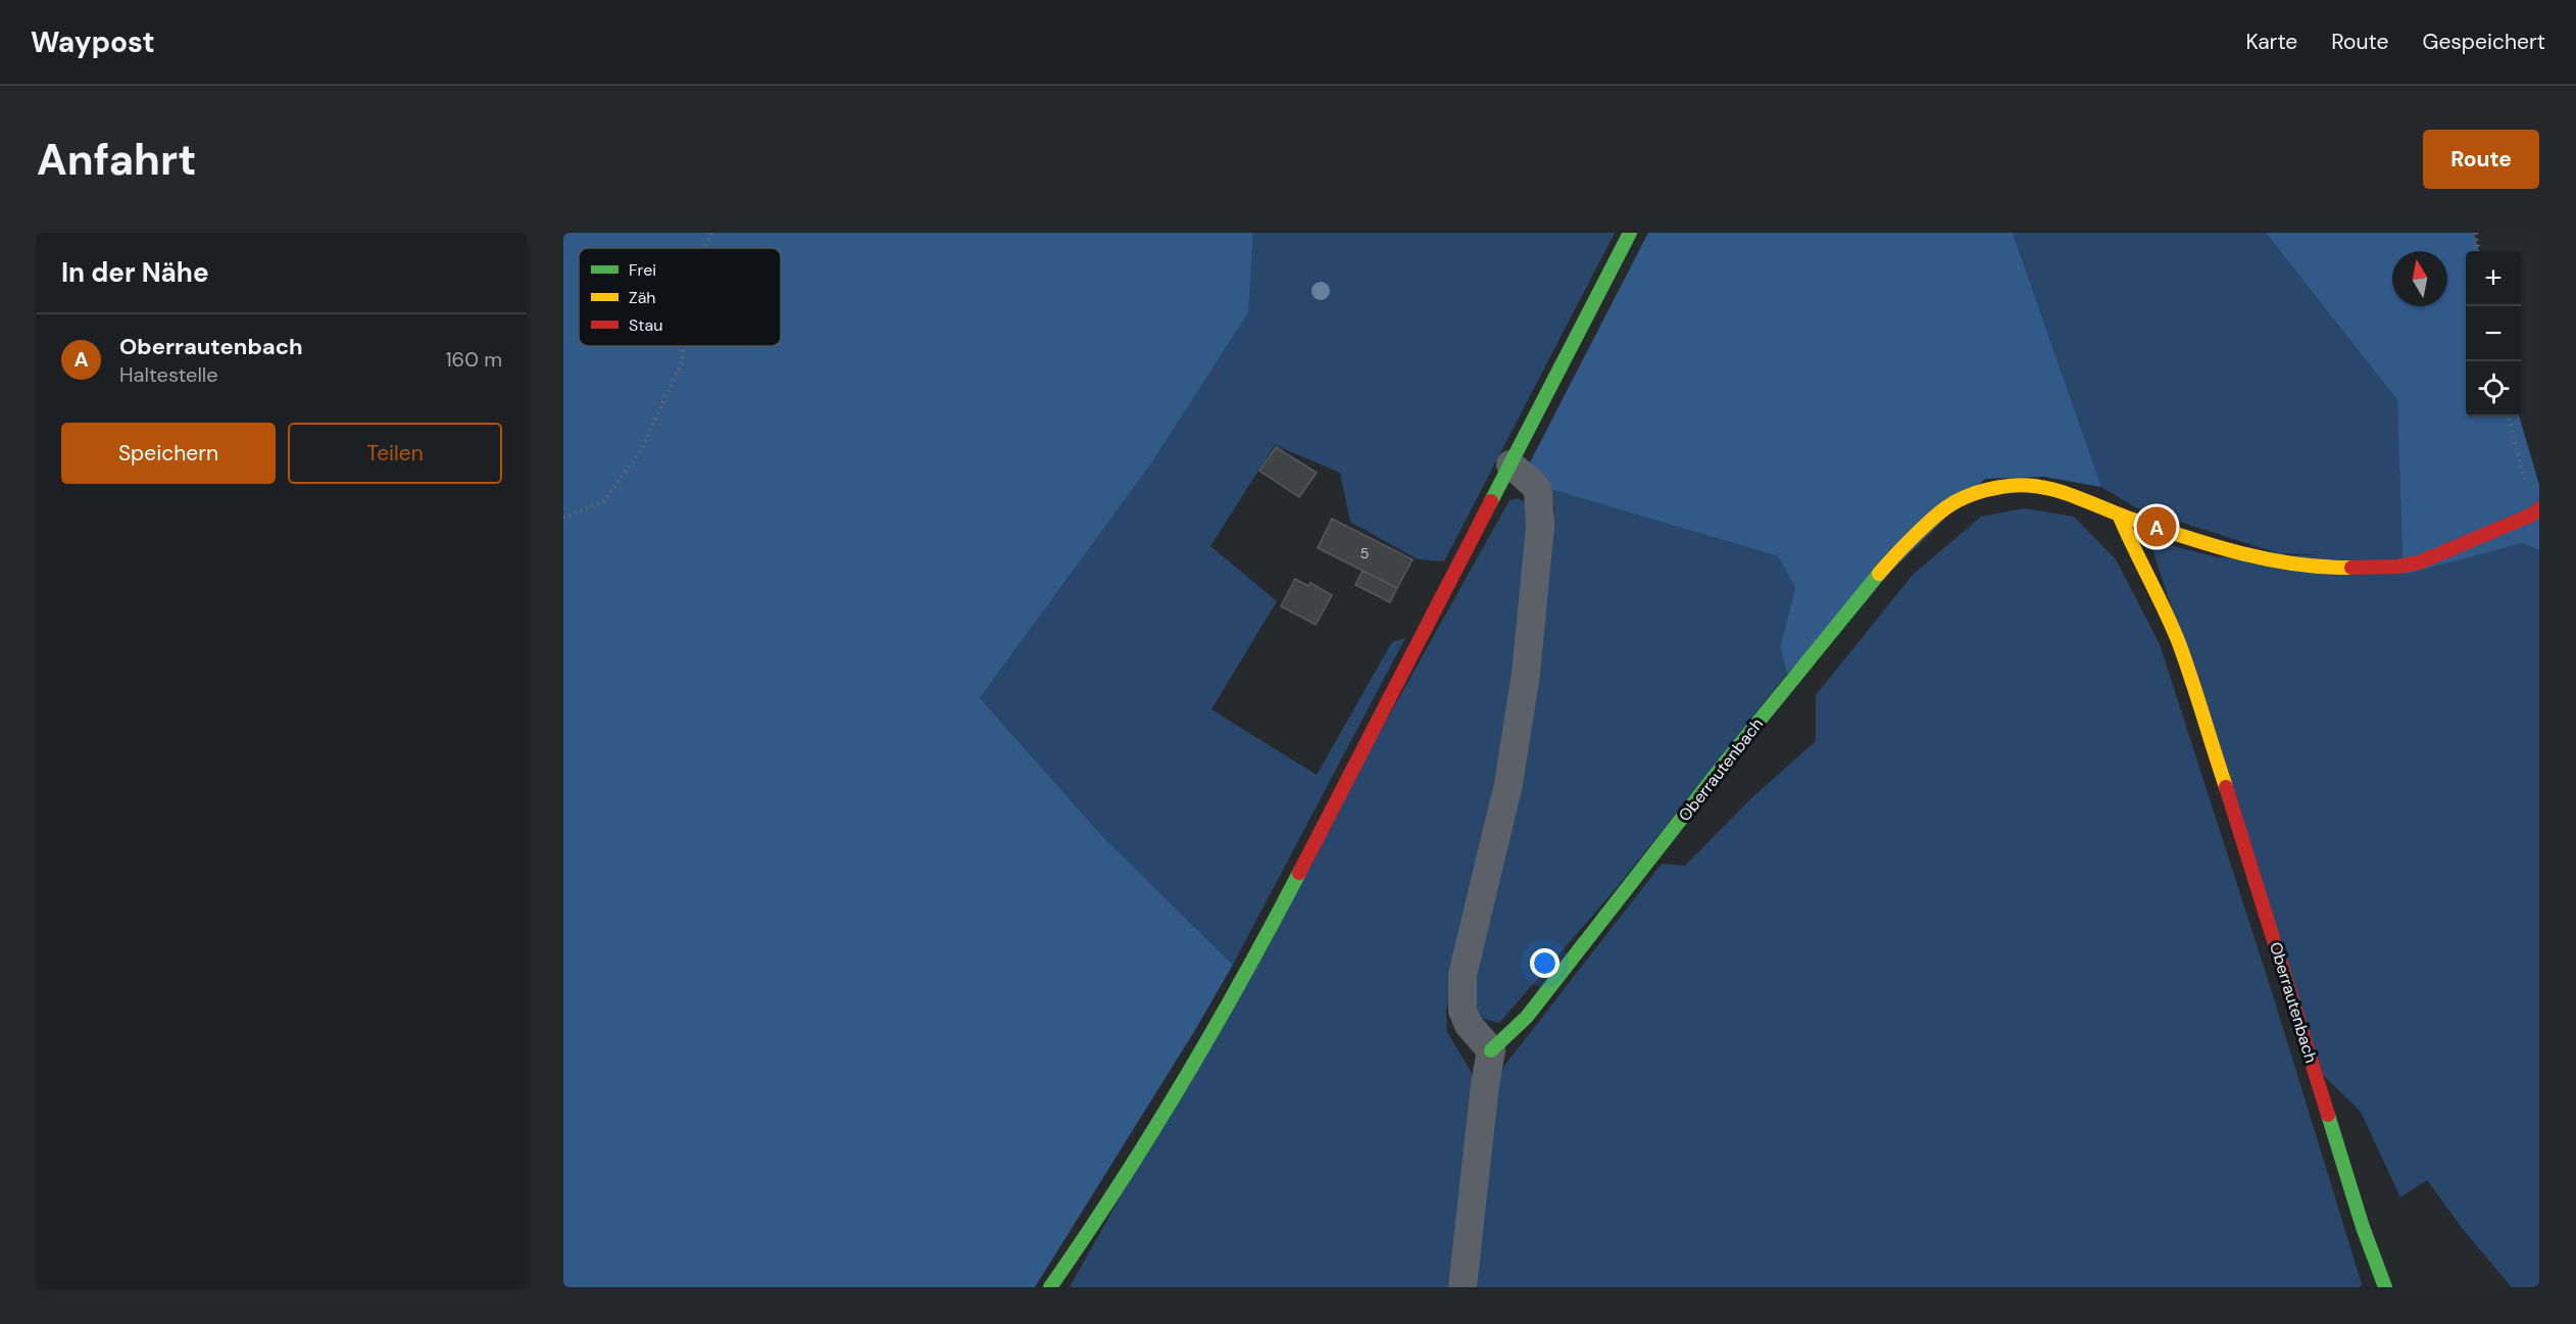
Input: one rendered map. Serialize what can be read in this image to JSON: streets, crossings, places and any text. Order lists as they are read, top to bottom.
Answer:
{
  "streets": {
    "street": ["Oberrautenbach"]
  },
  "house_numbers": ["5"],
  "legend": ["Frei", "Zäh", "Stau"],
  "north": "top",
  "page": {
    "header": "Waypost",
    "nav": ["Karte", "Route", "Gespeichert"],
    "buttons": [
      "Route",
      ["Speichern", "Teilen"]
    ],
    "title": "Anfahrt",
    "heading": "In der Nähe",
    "map_buttons": ["+", "−"],
    "list": [
      {
        "mark": "A",
        "name": "Oberrautenbach",
        "note": "Haltestelle",
        "value": "160 m"
      }
    ],
    "pins": "A"
  }
}
